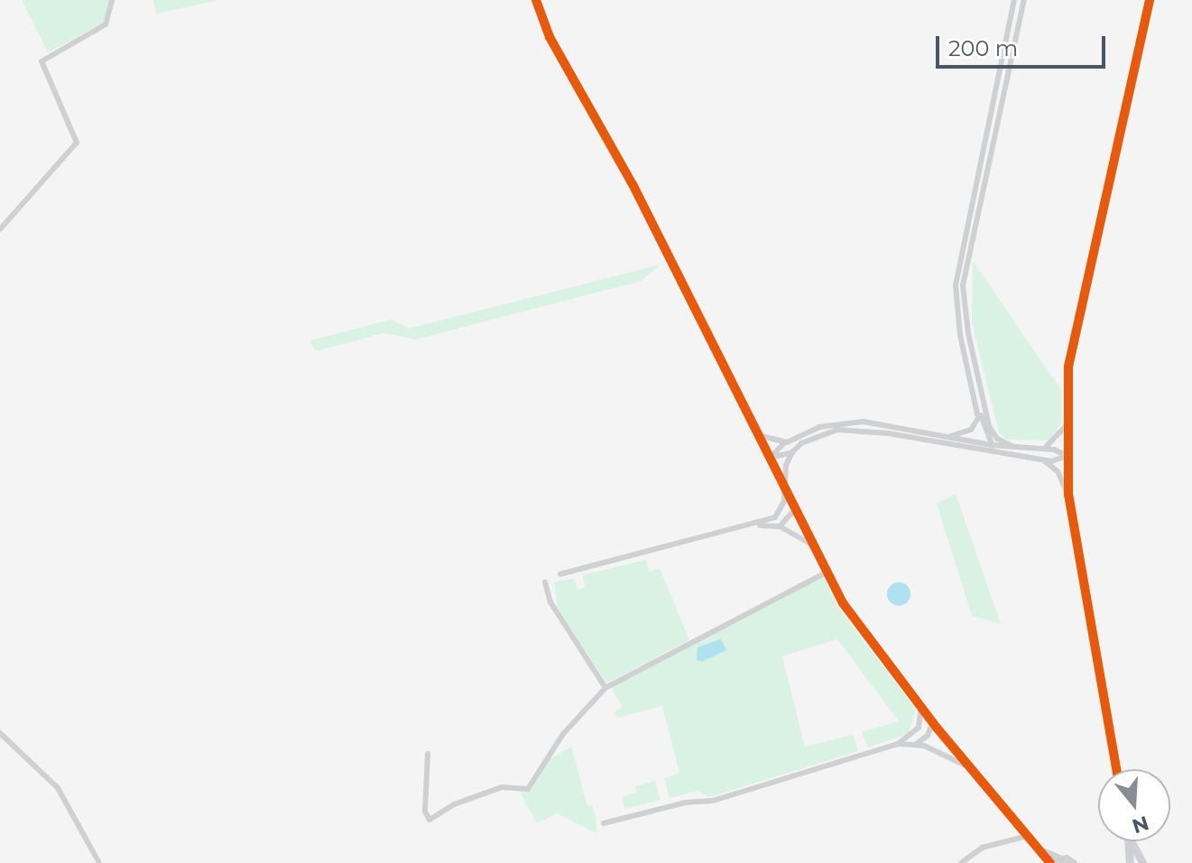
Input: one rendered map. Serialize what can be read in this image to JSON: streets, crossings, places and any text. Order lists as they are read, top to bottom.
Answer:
{
  "scale_bar": "200 m",
  "north": "bottom"
}
